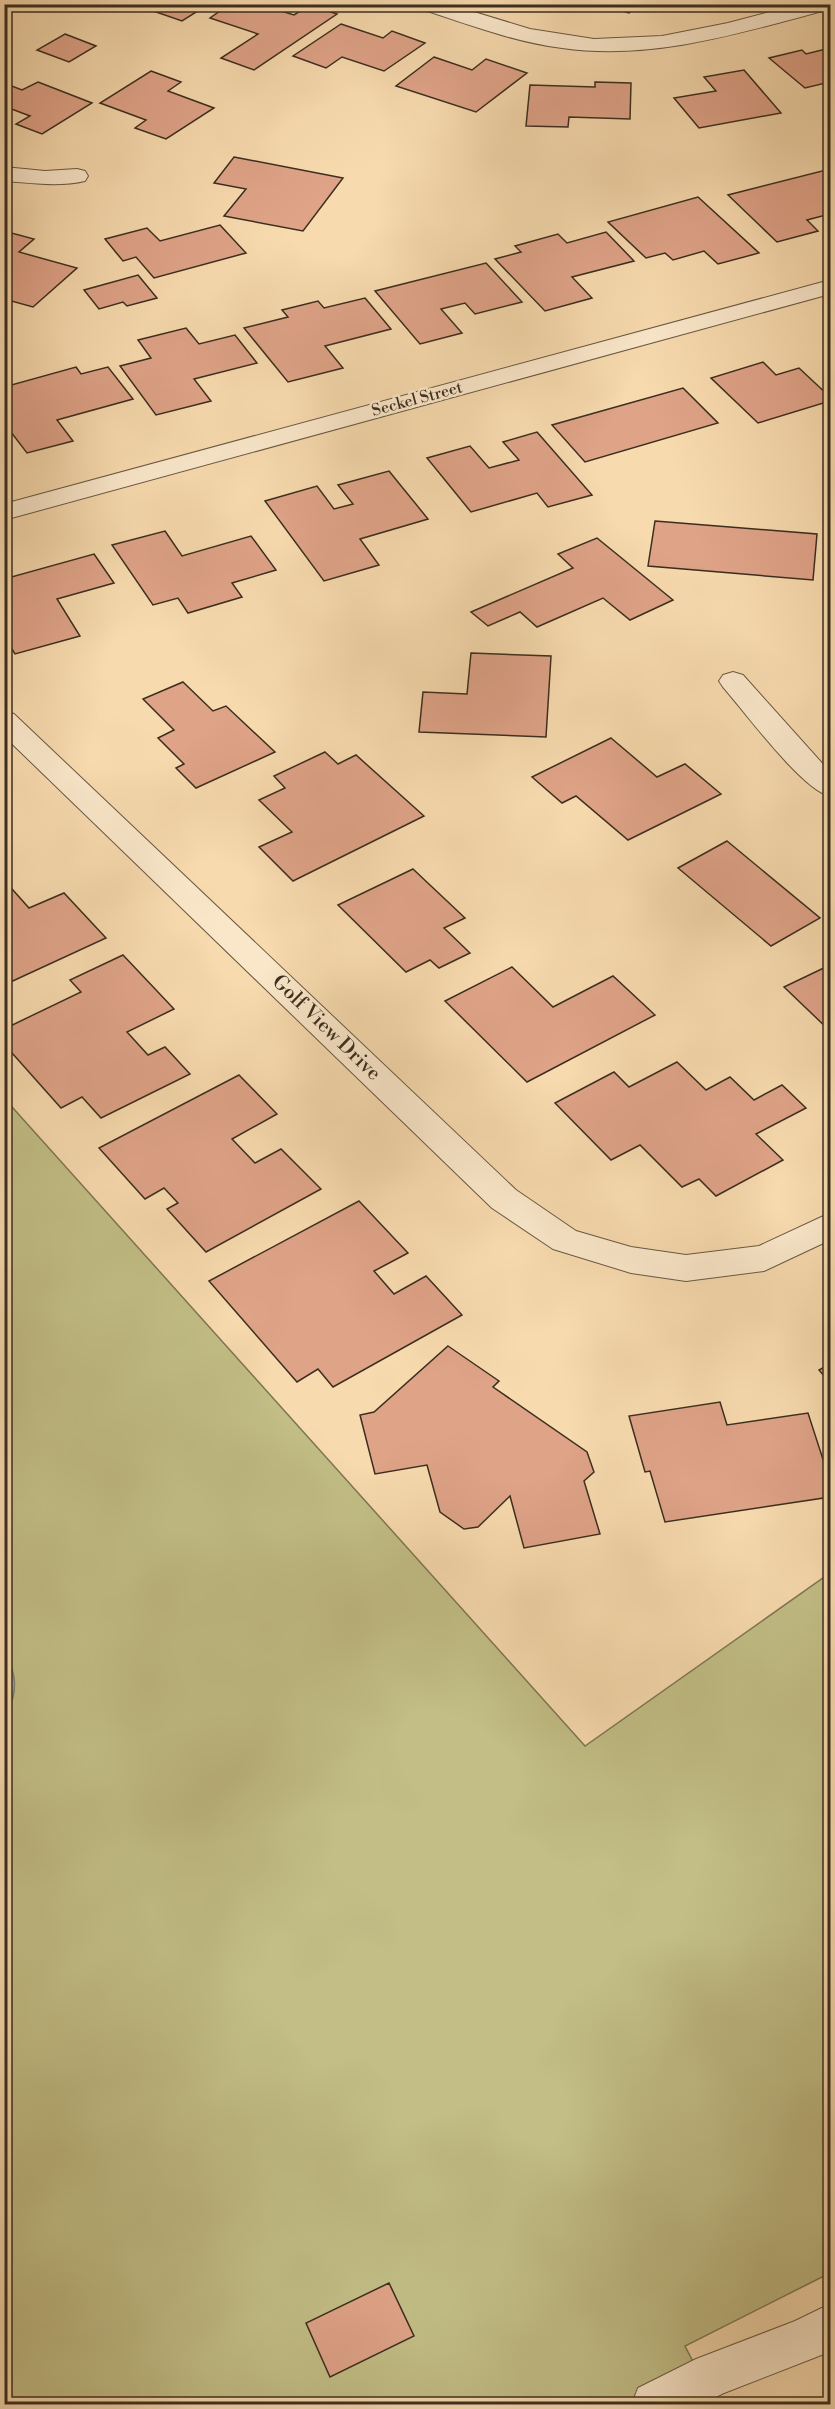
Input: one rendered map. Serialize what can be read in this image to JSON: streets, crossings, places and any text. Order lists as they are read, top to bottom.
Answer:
{
  "streets": {
    "street": ["Seckel Street", "Golf View Drive"]
  }
}
